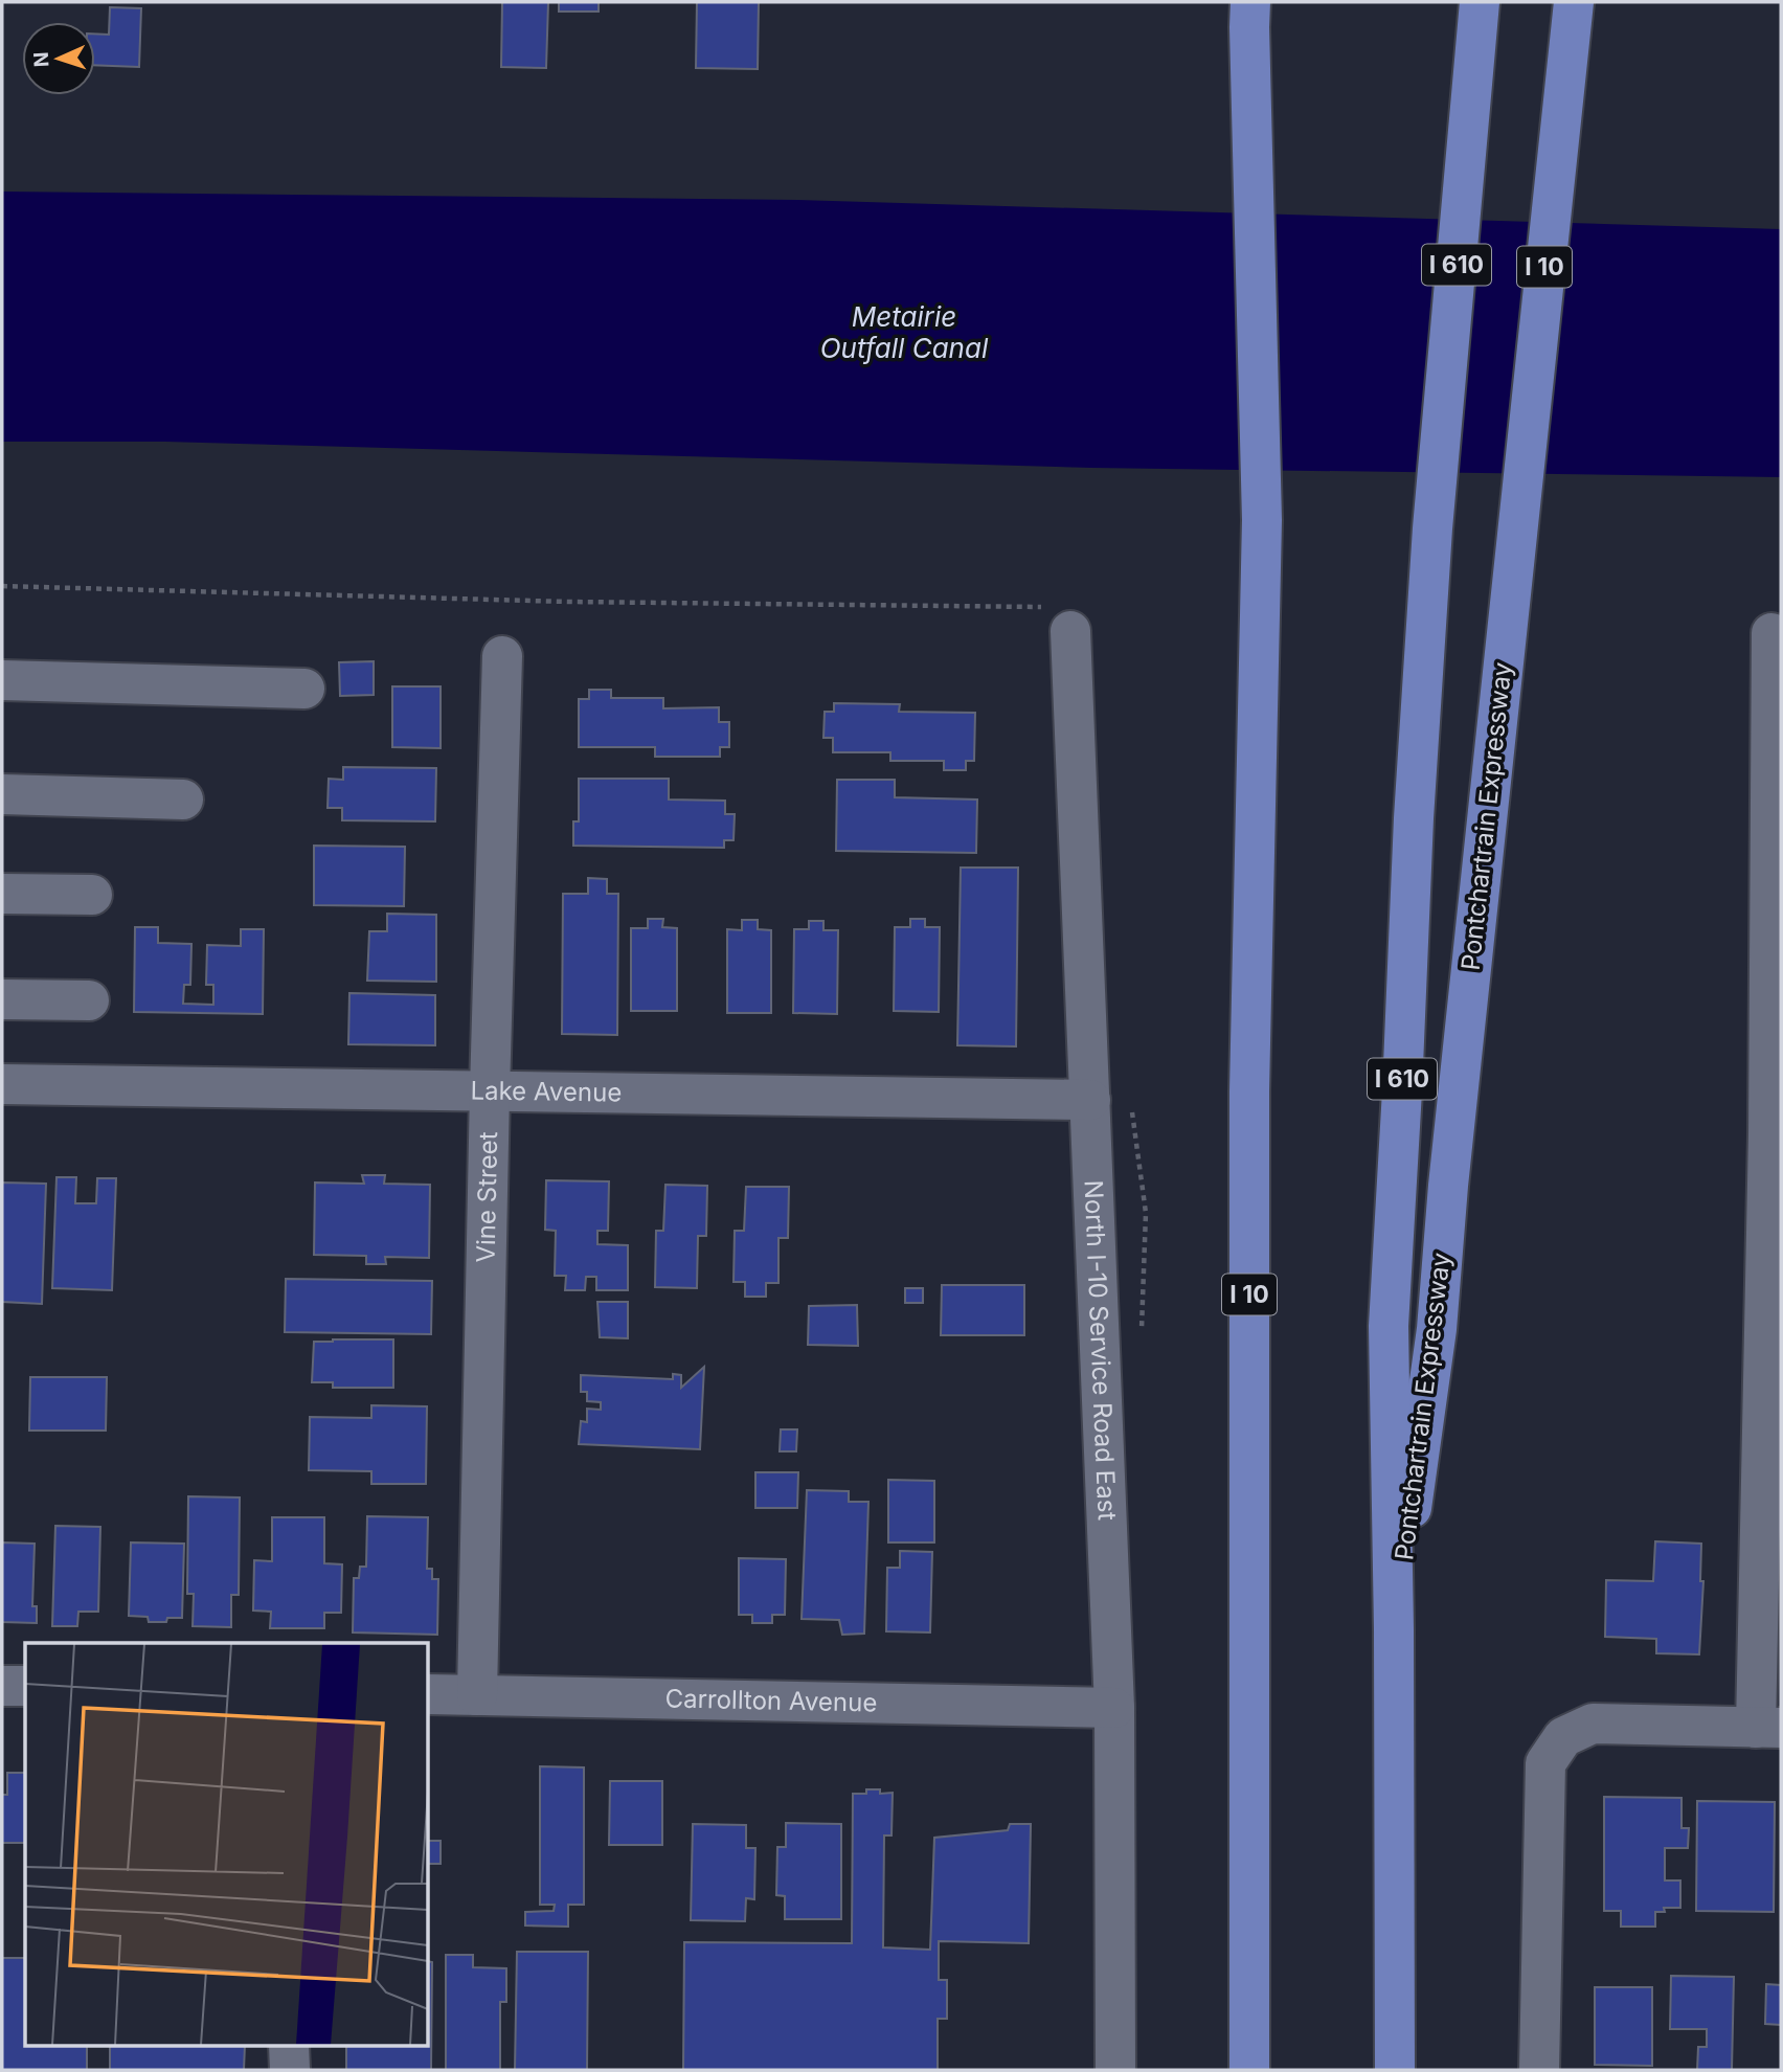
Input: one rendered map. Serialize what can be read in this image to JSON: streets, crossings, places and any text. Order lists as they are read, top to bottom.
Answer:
{
  "streets": {
    "highway": ["I 610", "I 10", "Pontchartrain Expressway"],
    "street": [
      "Lake Avenue",
      "Vine Street",
      "North I-10 Service Road East",
      "Carrollton Avenue"
    ]
  },
  "crossings": [
    ["I 610", "I 10"],
    ["I 610", "Pontchartrain Expressway"],
    ["I 10", "Pontchartrain Expressway"],
    ["Lake Avenue", "Vine Street"],
    ["Lake Avenue", "North I-10 Service Road East"],
    ["Vine Street", "Carrollton Avenue"],
    ["North I-10 Service Road East", "Carrollton Avenue"]
  ],
  "water": ["Metairie Outfall Canal"],
  "north": "left"
}
